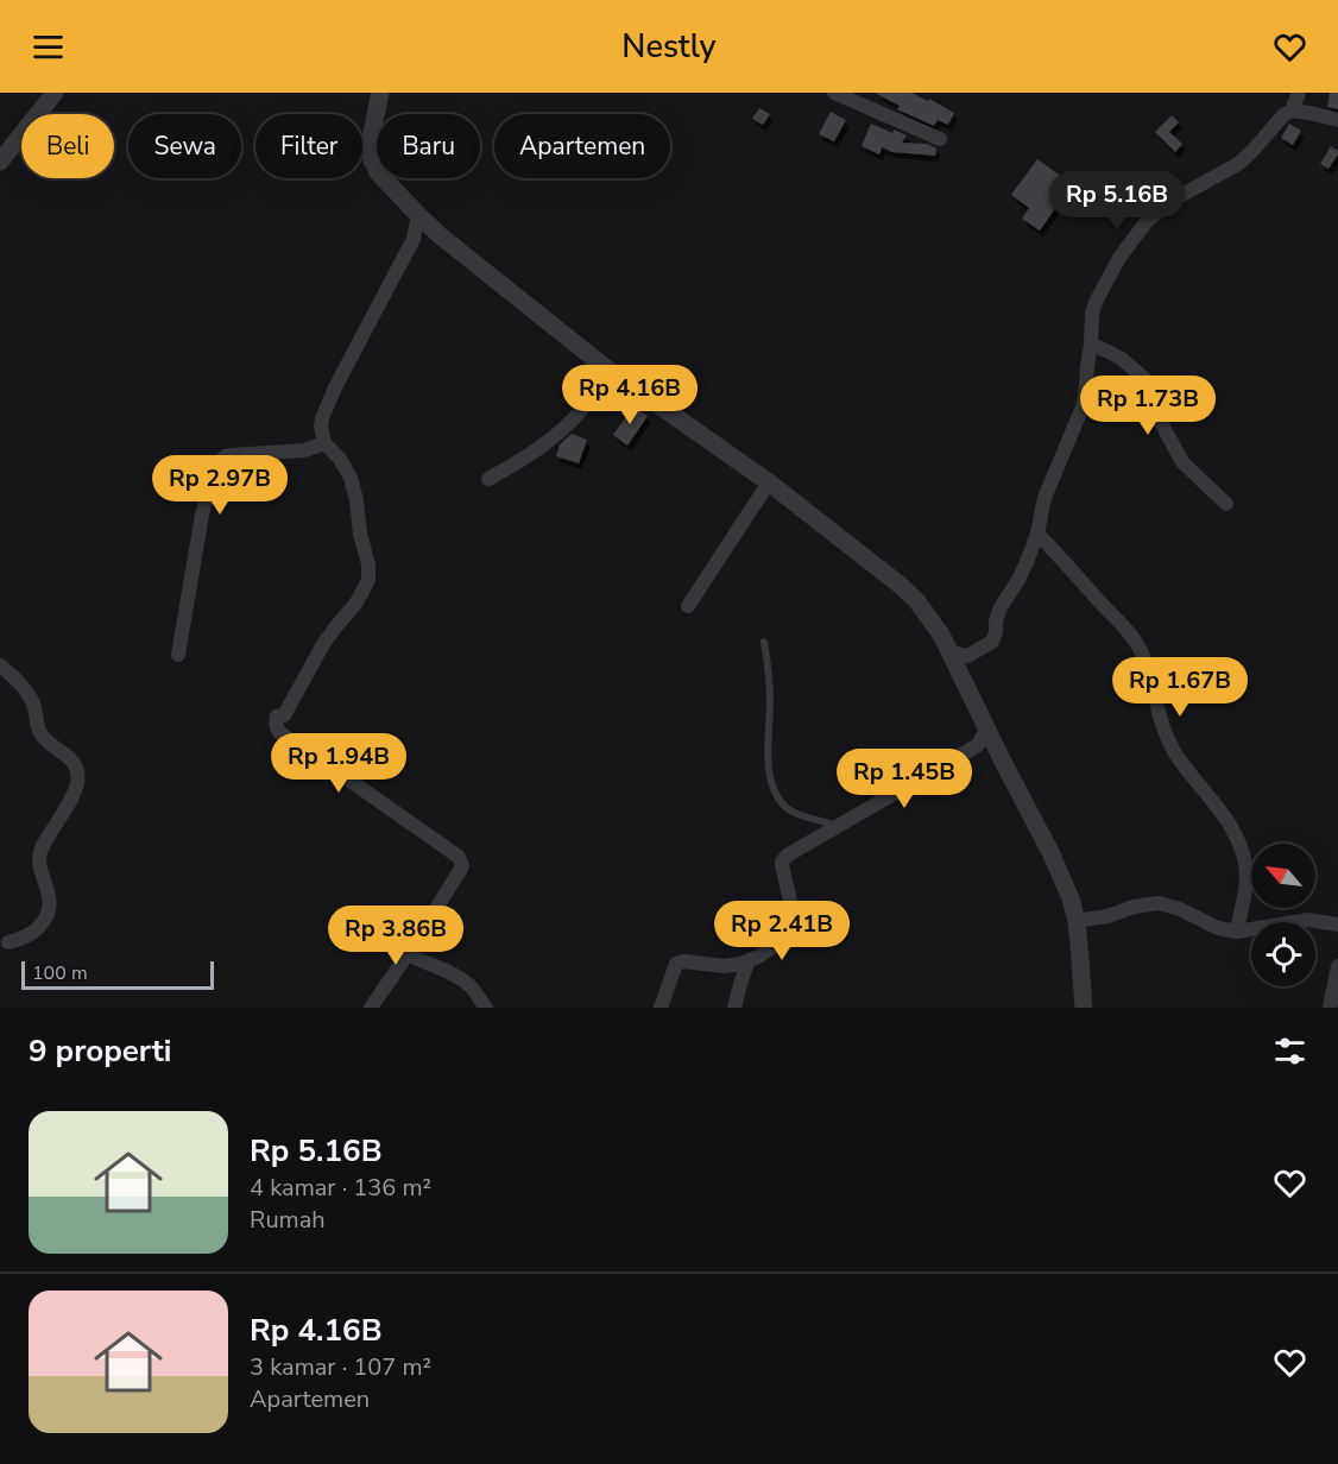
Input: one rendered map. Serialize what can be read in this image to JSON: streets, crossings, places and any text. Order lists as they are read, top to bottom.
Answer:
{
  "scale_bar": "100 m",
  "north": "top left",
  "page": {
    "header": "Nestly",
    "chip": [
      "Beli",
      "Sewa",
      "Filter",
      "Baru",
      "Apartemen"
    ],
    "price": [
      "Rp 5.16B",
      "Rp 4.16B",
      "Rp 1.73B",
      "Rp 2.97B",
      "Rp 1.67B",
      "Rp 1.94B",
      "Rp 1.45B",
      "Rp 2.41B",
      "Rp 3.86B"
    ],
    "scale": "100 m",
    "heading": "9 properti",
    "list": [
      {
        "name": "Rp 5.16B",
        "note": "4 kamar · 136 m² · Rumah"
      },
      {
        "name": "Rp 4.16B",
        "note": "3 kamar · 107 m² · Apartemen"
      }
    ]
  }
}
